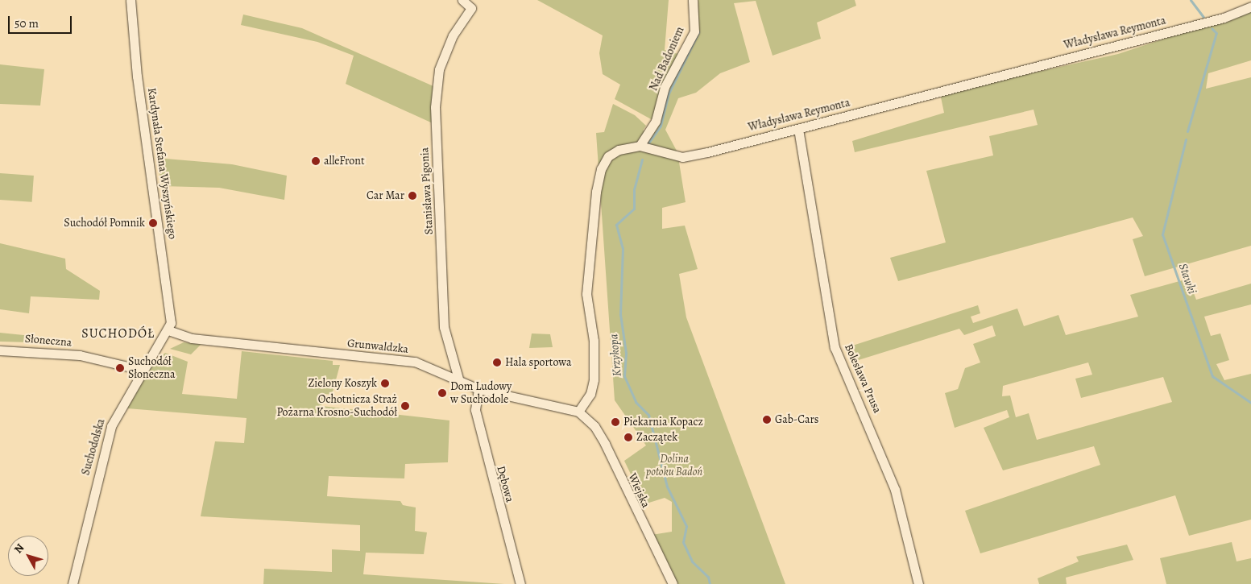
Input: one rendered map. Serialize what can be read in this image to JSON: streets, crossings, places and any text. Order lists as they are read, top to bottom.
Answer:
{
  "streets": {
    "street": [
      "Władysława Reymonta",
      "Nad Badoniem",
      "Kardynała Stefana Wyszyńskiego",
      "Stanisława Pigonia",
      "Słoneczna",
      "Grunwaldzka",
      "Bolesława Prusa",
      "Suchodolska",
      "Dębowa",
      "Wiejska"
    ]
  },
  "crossings": [
    ["Władysława Reymonta", "Nad Badoniem"],
    ["Władysława Reymonta", "Grunwaldzka"],
    ["Władysława Reymonta", "Bolesława Prusa"],
    ["Władysława Reymonta", "Wiejska"],
    ["Kardynała Stefana Wyszyńskiego", "Grunwaldzka"],
    ["Kardynała Stefana Wyszyńskiego", "Suchodolska"],
    ["Stanisława Pigonia", "Grunwaldzka"],
    ["Słoneczna", "Suchodolska"],
    ["Grunwaldzka", "Suchodolska"],
    ["Grunwaldzka", "Dębowa"],
    ["Grunwaldzka", "Wiejska"]
  ],
  "districts": ["SUCHODÓŁ"],
  "water": ["Stawki", "Krzykopa"],
  "parks": ["Dolina potoku Badoń"],
  "places": [
    "alleFront",
    "Car Mar",
    "Suchodół Pomnik",
    "Hala sportowa",
    "Suchodół Słoneczna",
    "Zielony Koszyk",
    "Dom Ludowy w Suchodole",
    "Ochotnicza Straż Pożarna Krosno-Suchodół",
    "Gab-Cars",
    "Piekarnia Kopacz",
    "Zaczątek"
  ],
  "scale_bar": "50 m",
  "north": "top left"
}
